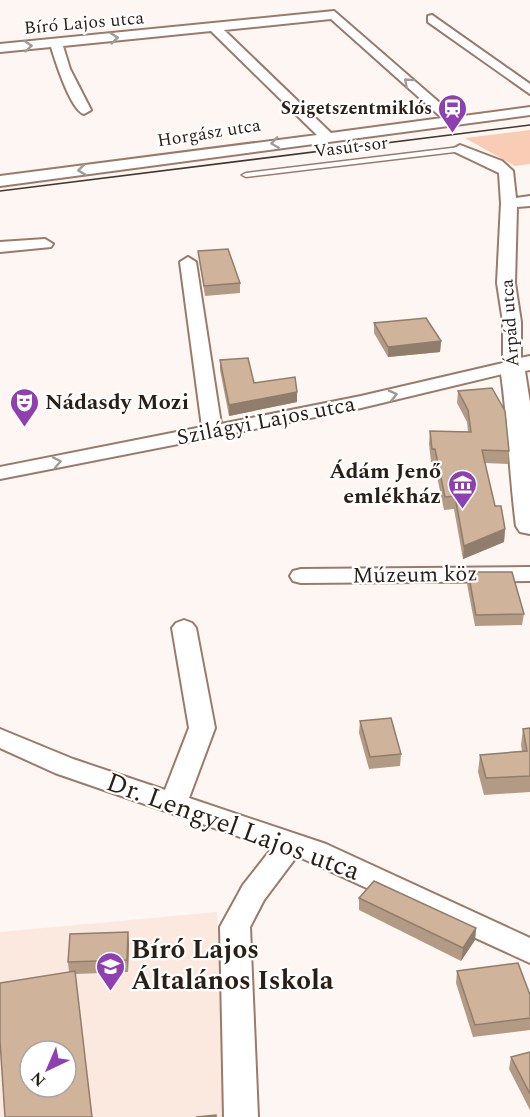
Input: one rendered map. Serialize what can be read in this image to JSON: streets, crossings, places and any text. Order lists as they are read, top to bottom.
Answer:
{
  "streets": {
    "street": [
      "Bíró Lajos utca",
      "Horgász utca",
      "Árpád utca",
      "Szilágyi Lajos utca",
      "Múzeum köz",
      "Dr. Lengyel Lajos utca"
    ],
    "lane": ["Vasút sor"]
  },
  "crossings": [
    ["Bíró Lajos utca", "Horgász utca"],
    ["Vasút sor", "Árpád utca"],
    ["Árpád utca", "Szilágyi Lajos utca"]
  ],
  "one_way": ["Bíró Lajos utca", "Horgász utca", "Szilágyi Lajos utca"],
  "places": {
    "station": ["Szigetszentmiklós"],
    "theatre": ["Nádasdy Mozi"],
    "museum": ["Ádám Jenő emlékház"],
    "school or university": ["Bíró Lajos Általános Iskola"]
  },
  "north": "bottom left"
}
